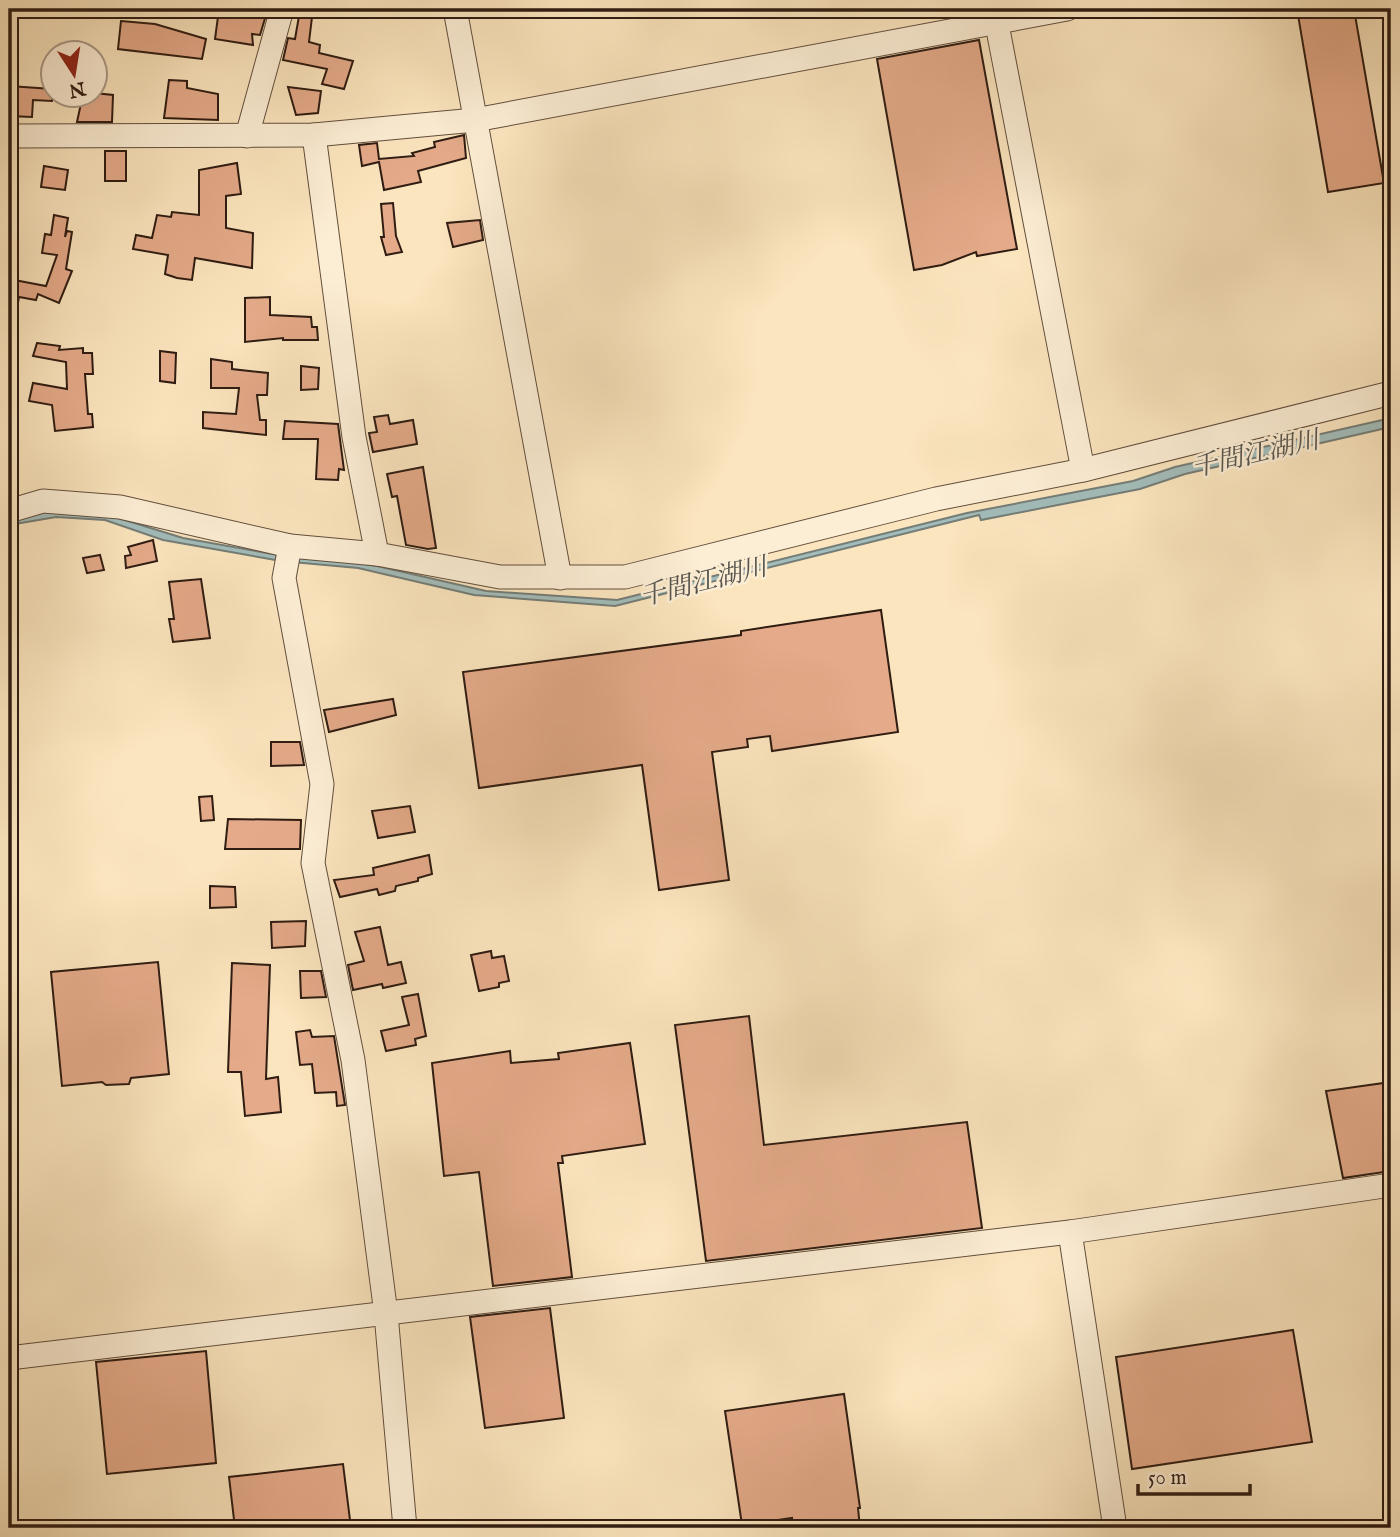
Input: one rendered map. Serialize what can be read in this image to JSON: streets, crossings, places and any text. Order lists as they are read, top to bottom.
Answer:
{
  "water": ["千間江湖川"],
  "scale_bar": "50 m",
  "north": "bottom"
}
